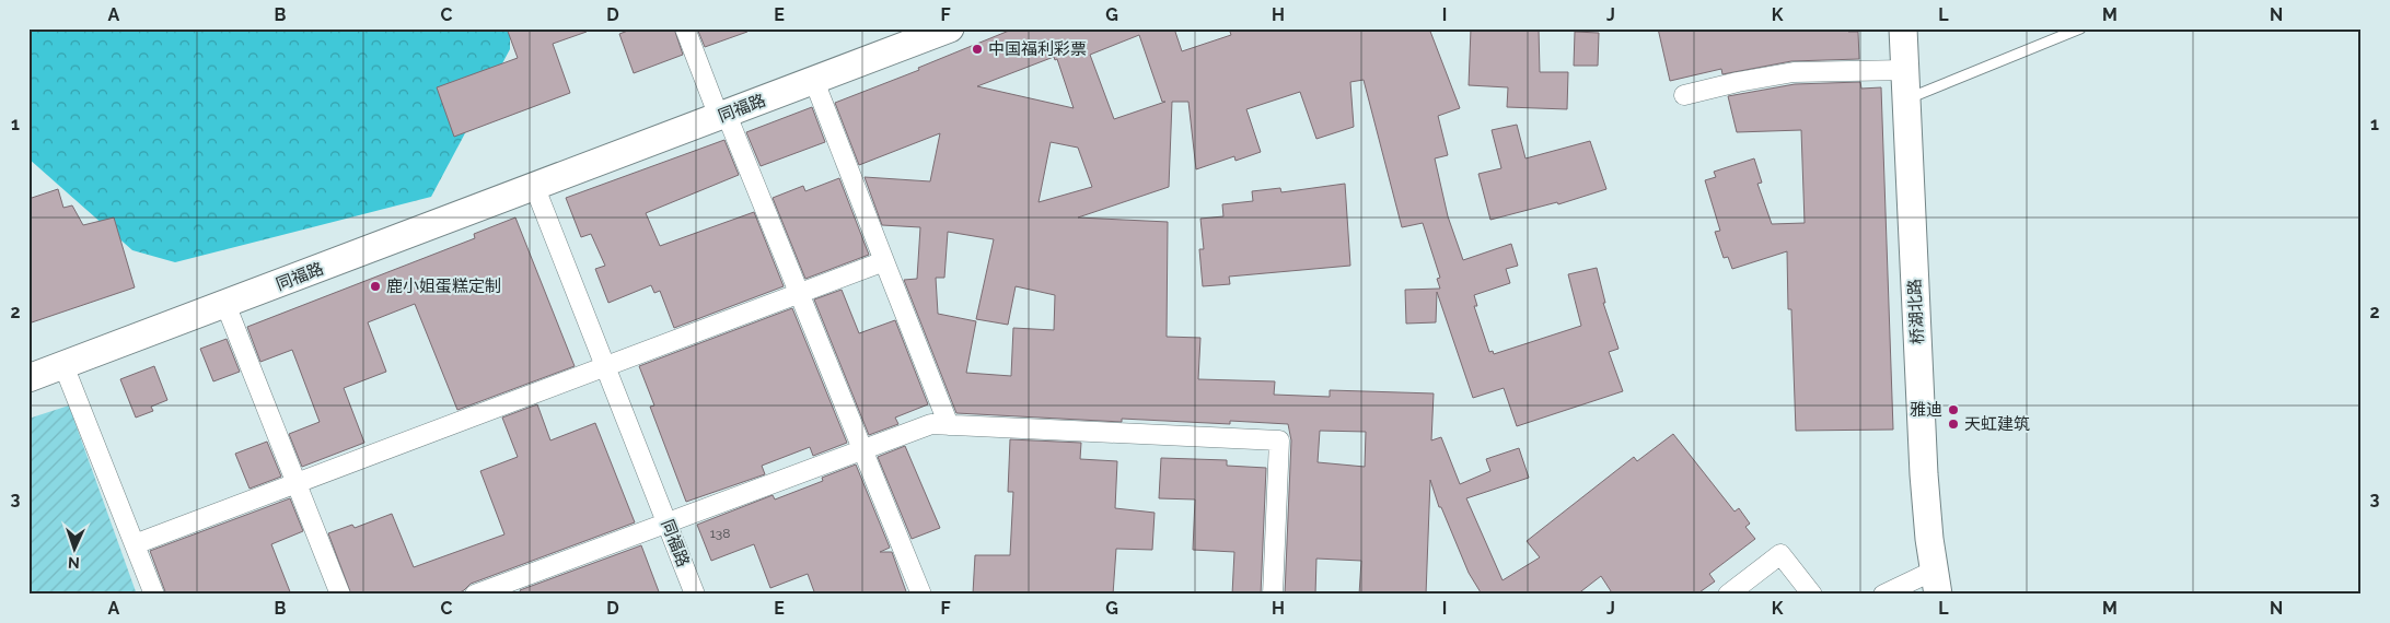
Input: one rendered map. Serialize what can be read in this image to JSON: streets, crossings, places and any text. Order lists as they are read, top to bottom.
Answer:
{
  "streets": {
    "street": ["同福路", "桥湖北路"]
  },
  "places": [
    "中国福利彩票",
    "鹿小姐蛋糕定制",
    "雅迪",
    "天虹建筑"
  ],
  "house_numbers": ["138"],
  "north": "bottom",
  "grid": {
    "columns": [
      "A",
      "B",
      "C",
      "D",
      "E",
      "F",
      "G",
      "H",
      "I",
      "J",
      "K",
      "L",
      "M",
      "N"
    ],
    "rows": ["1", "2", "3"]
  }
}
